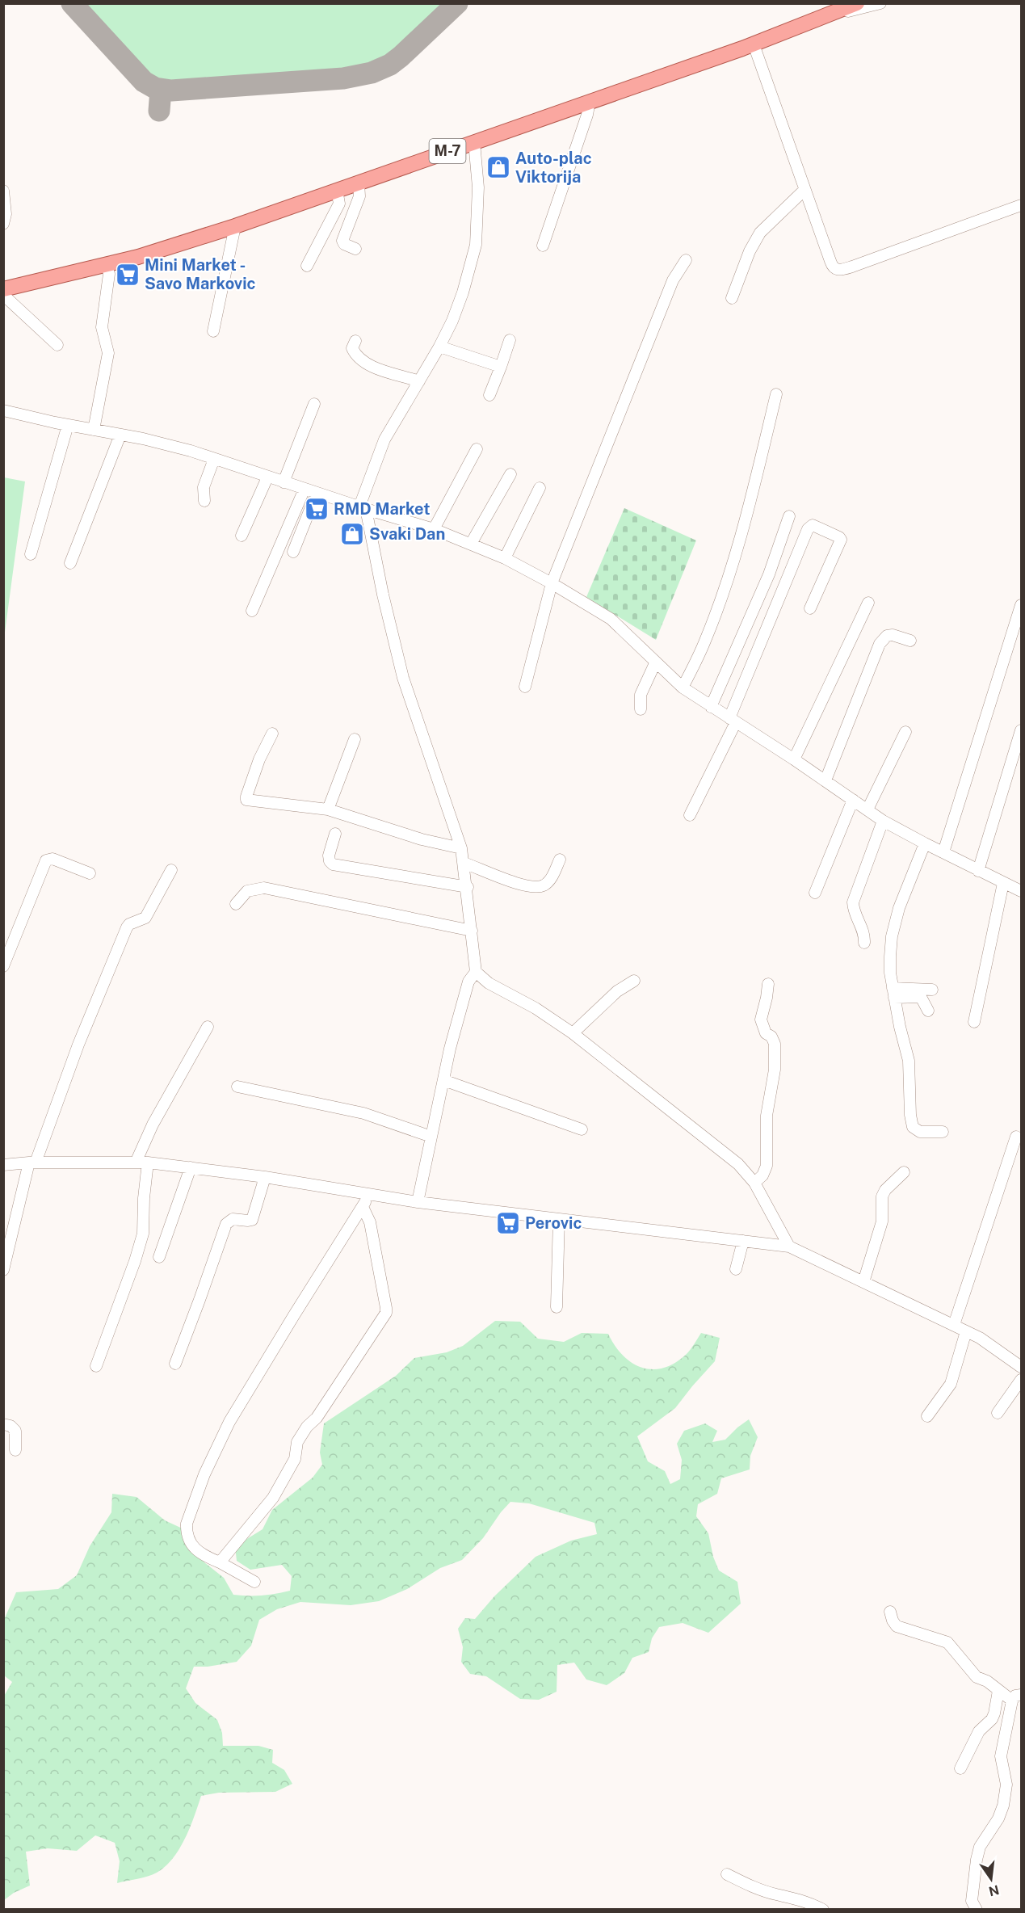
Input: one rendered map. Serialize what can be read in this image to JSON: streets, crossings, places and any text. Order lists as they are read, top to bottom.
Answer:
{
  "streets": {
    "main road": ["M-7"]
  },
  "places": {
    "shop": ["Auto-plac Viktorija", "Svaki Dan"],
    "supermarket": ["Mini Market - Savo Markovic", "RMD Market", "Perovic"]
  },
  "north": "bottom"
}
